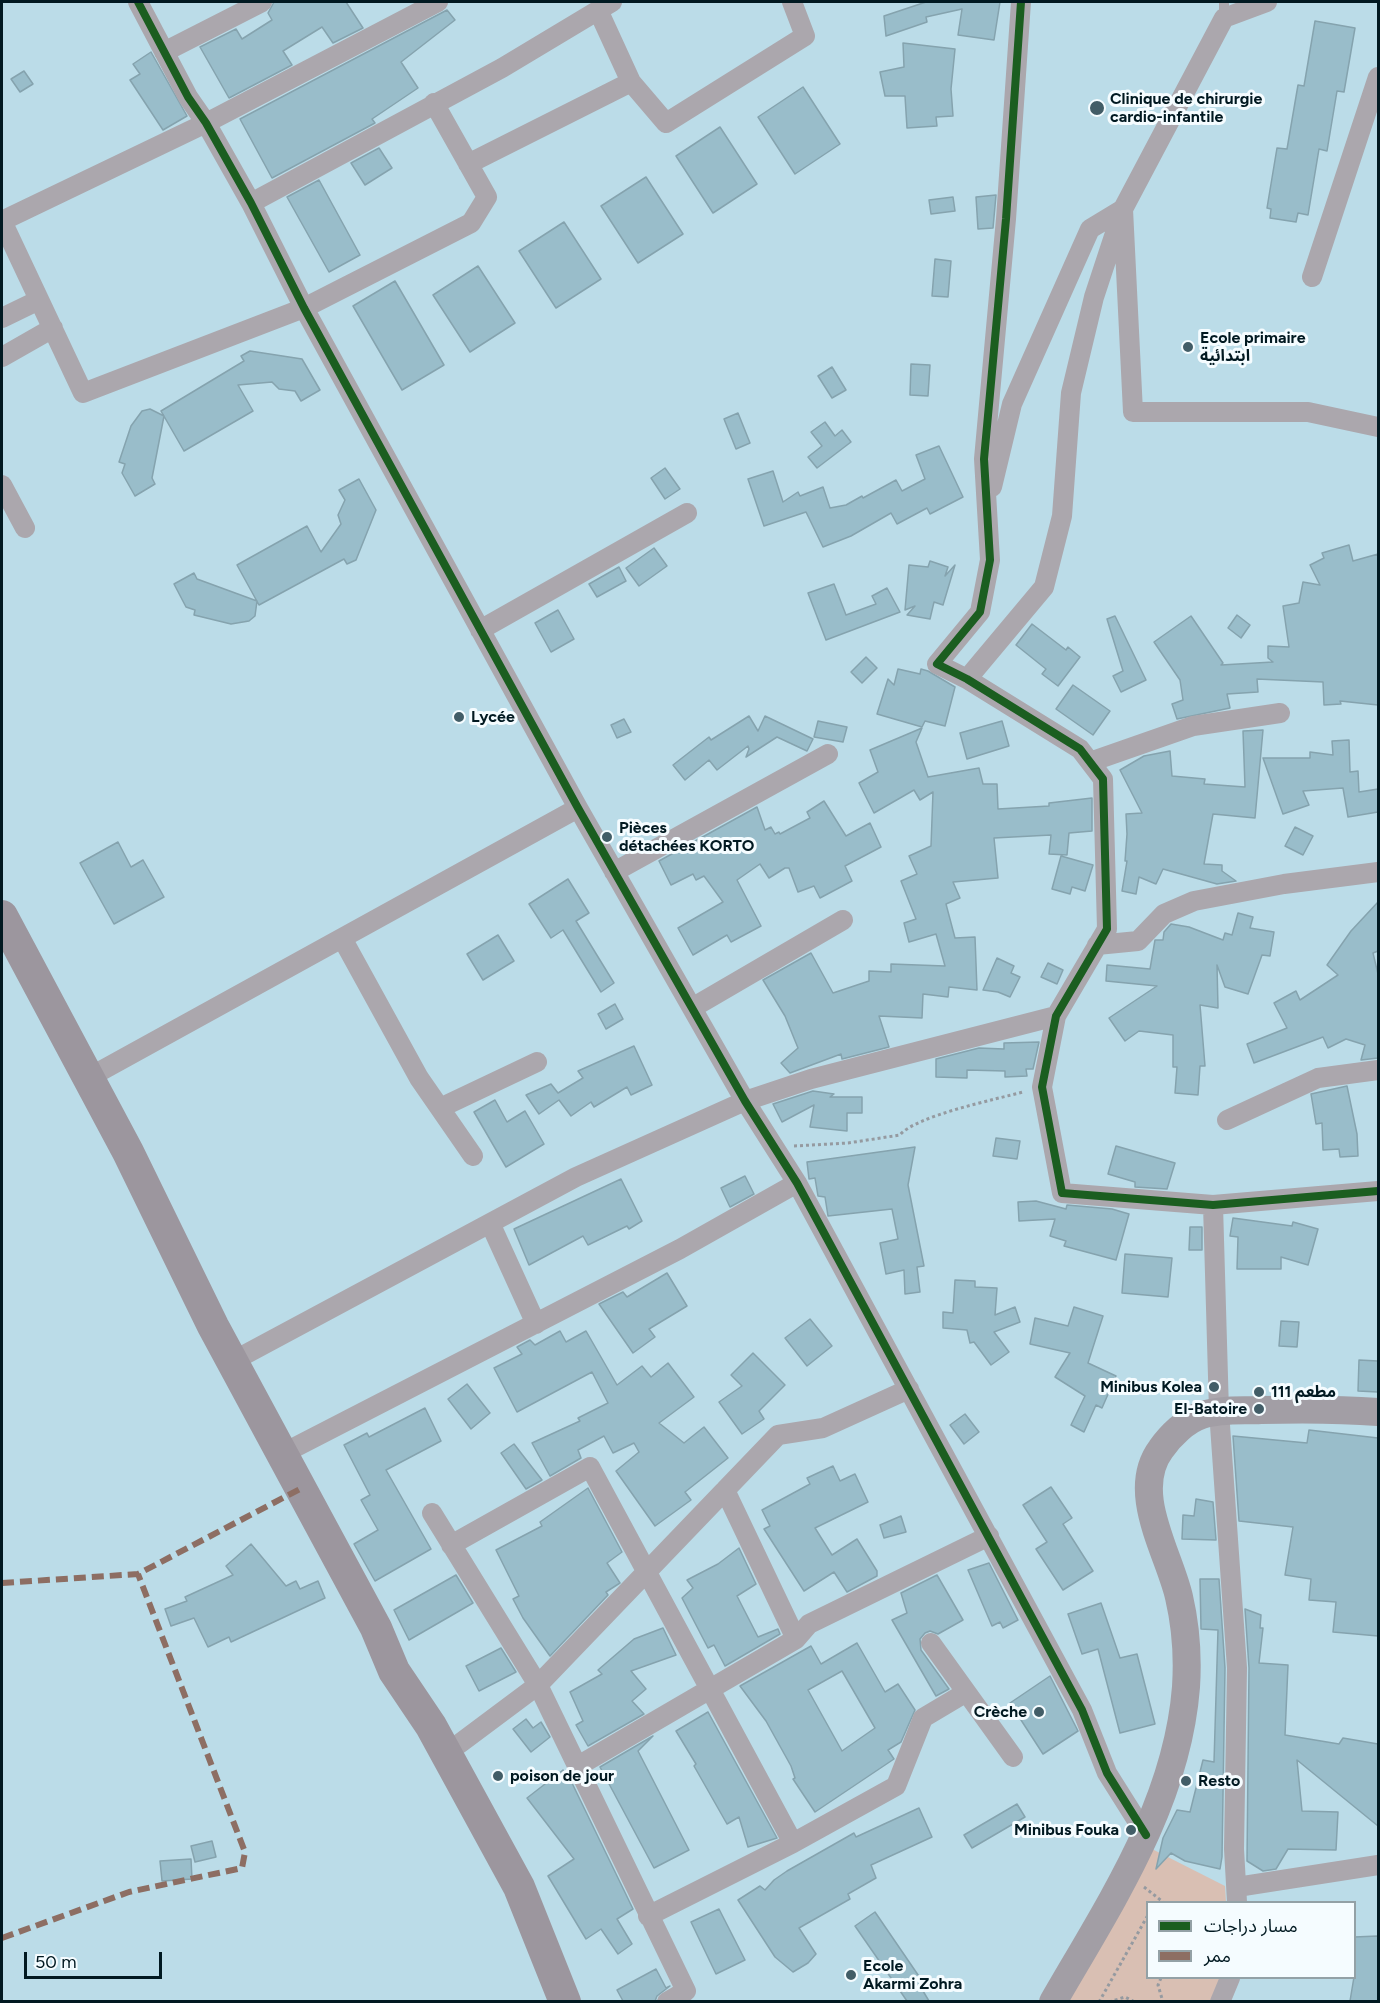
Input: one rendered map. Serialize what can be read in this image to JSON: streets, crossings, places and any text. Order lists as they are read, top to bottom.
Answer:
{
  "places": [
    "Clinique de chirurgie cardio-infantile",
    "Ecole primaire ابتدائية",
    "Lycée",
    "Pièces détachées KORTO",
    "Minibus Kolea",
    "مطعم 111",
    "El-Batoire",
    "Crèche",
    "poison de jour",
    "Resto",
    "Minibus Fouka",
    "Ecole Akarmi Zohra"
  ],
  "legend": ["مسار دراجات", "ممر"],
  "scale_bar": "50 m"
}
